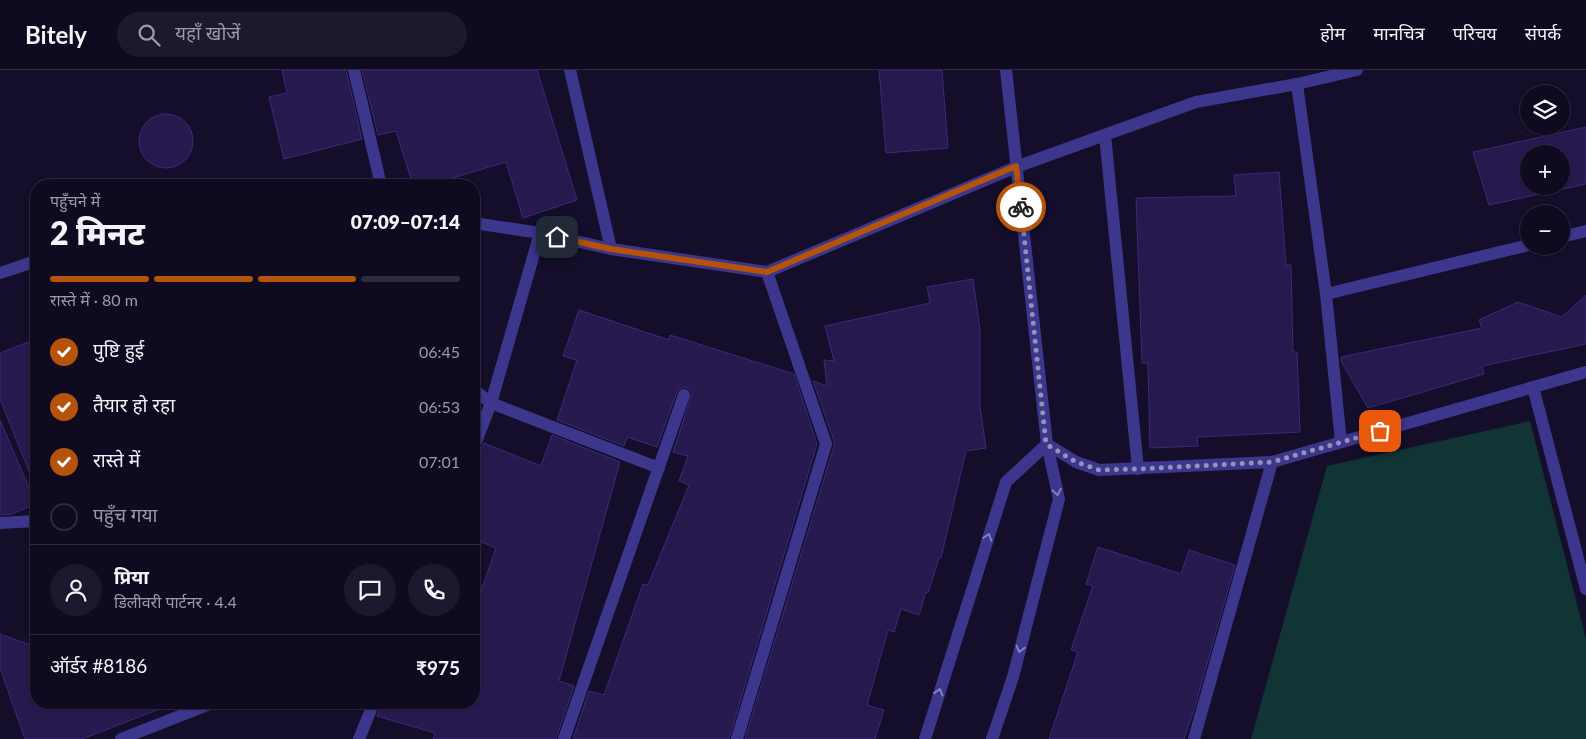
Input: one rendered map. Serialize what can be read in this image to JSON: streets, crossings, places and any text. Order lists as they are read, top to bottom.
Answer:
{
  "page": {
    "header": "Bitely",
    "search": "यहाँ खोजें",
    "nav": [
      "होम",
      "मानचित्र",
      "परिचय",
      "संपर्क"
    ],
    "map_buttons": ["+", "−"],
    "heading": ["2 मिनट", "पहुँचने में", "07:09–07:14"],
    "panel": [
      "प्रिया",
      "डिलीवरी पार्टनर · 4.4",
      "ऑर्डर #8186",
      "₹975"
    ],
    "bar": "रास्ते में · 80 m",
    "list": [
      ["पुष्टि हुई", "06:45"],
      ["तैयार हो रहा", "06:53"],
      ["रास्ते में", "07:01"],
      "पहुँच गया"
    ]
  }
}
